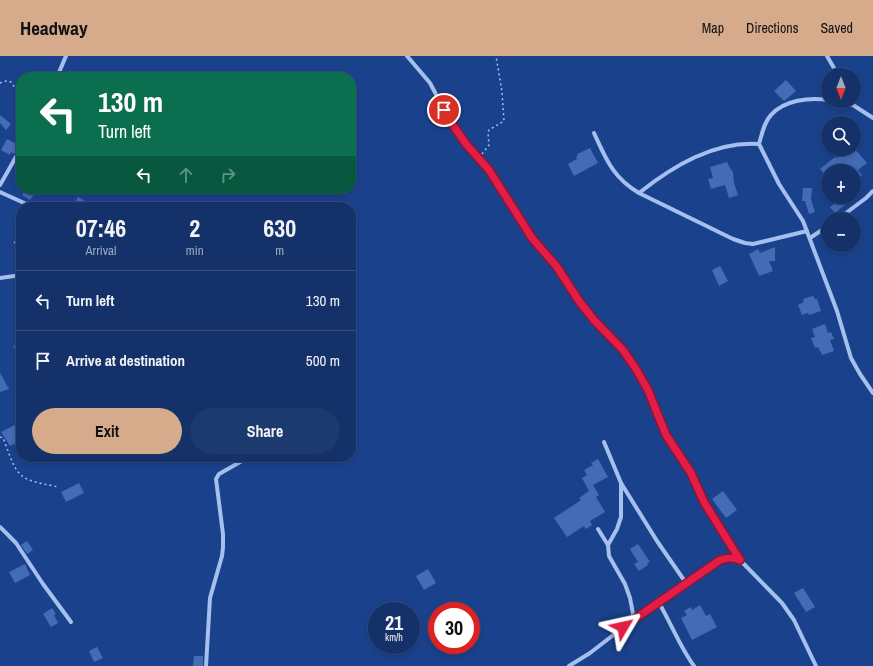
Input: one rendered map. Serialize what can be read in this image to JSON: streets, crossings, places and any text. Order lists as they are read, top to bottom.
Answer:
{
  "north": "bottom",
  "page": {
    "header": "Headway",
    "nav": ["Map", "Directions", "Saved"],
    "map_buttons": ["+", "−"],
    "turn": ["130 m", "Turn left"],
    "eta": [
      "07:46",
      "Arrival",
      "2",
      "min",
      "630",
      "m"
    ],
    "list": [
      {
        "name": "Turn left",
        "value": "130 m"
      },
      {
        "name": "Arrive at destination",
        "value": "500 m"
      }
    ],
    "buttons": ["Exit", "Share"],
    "speed": "21 km/h",
    "limit": "30"
  }
}
